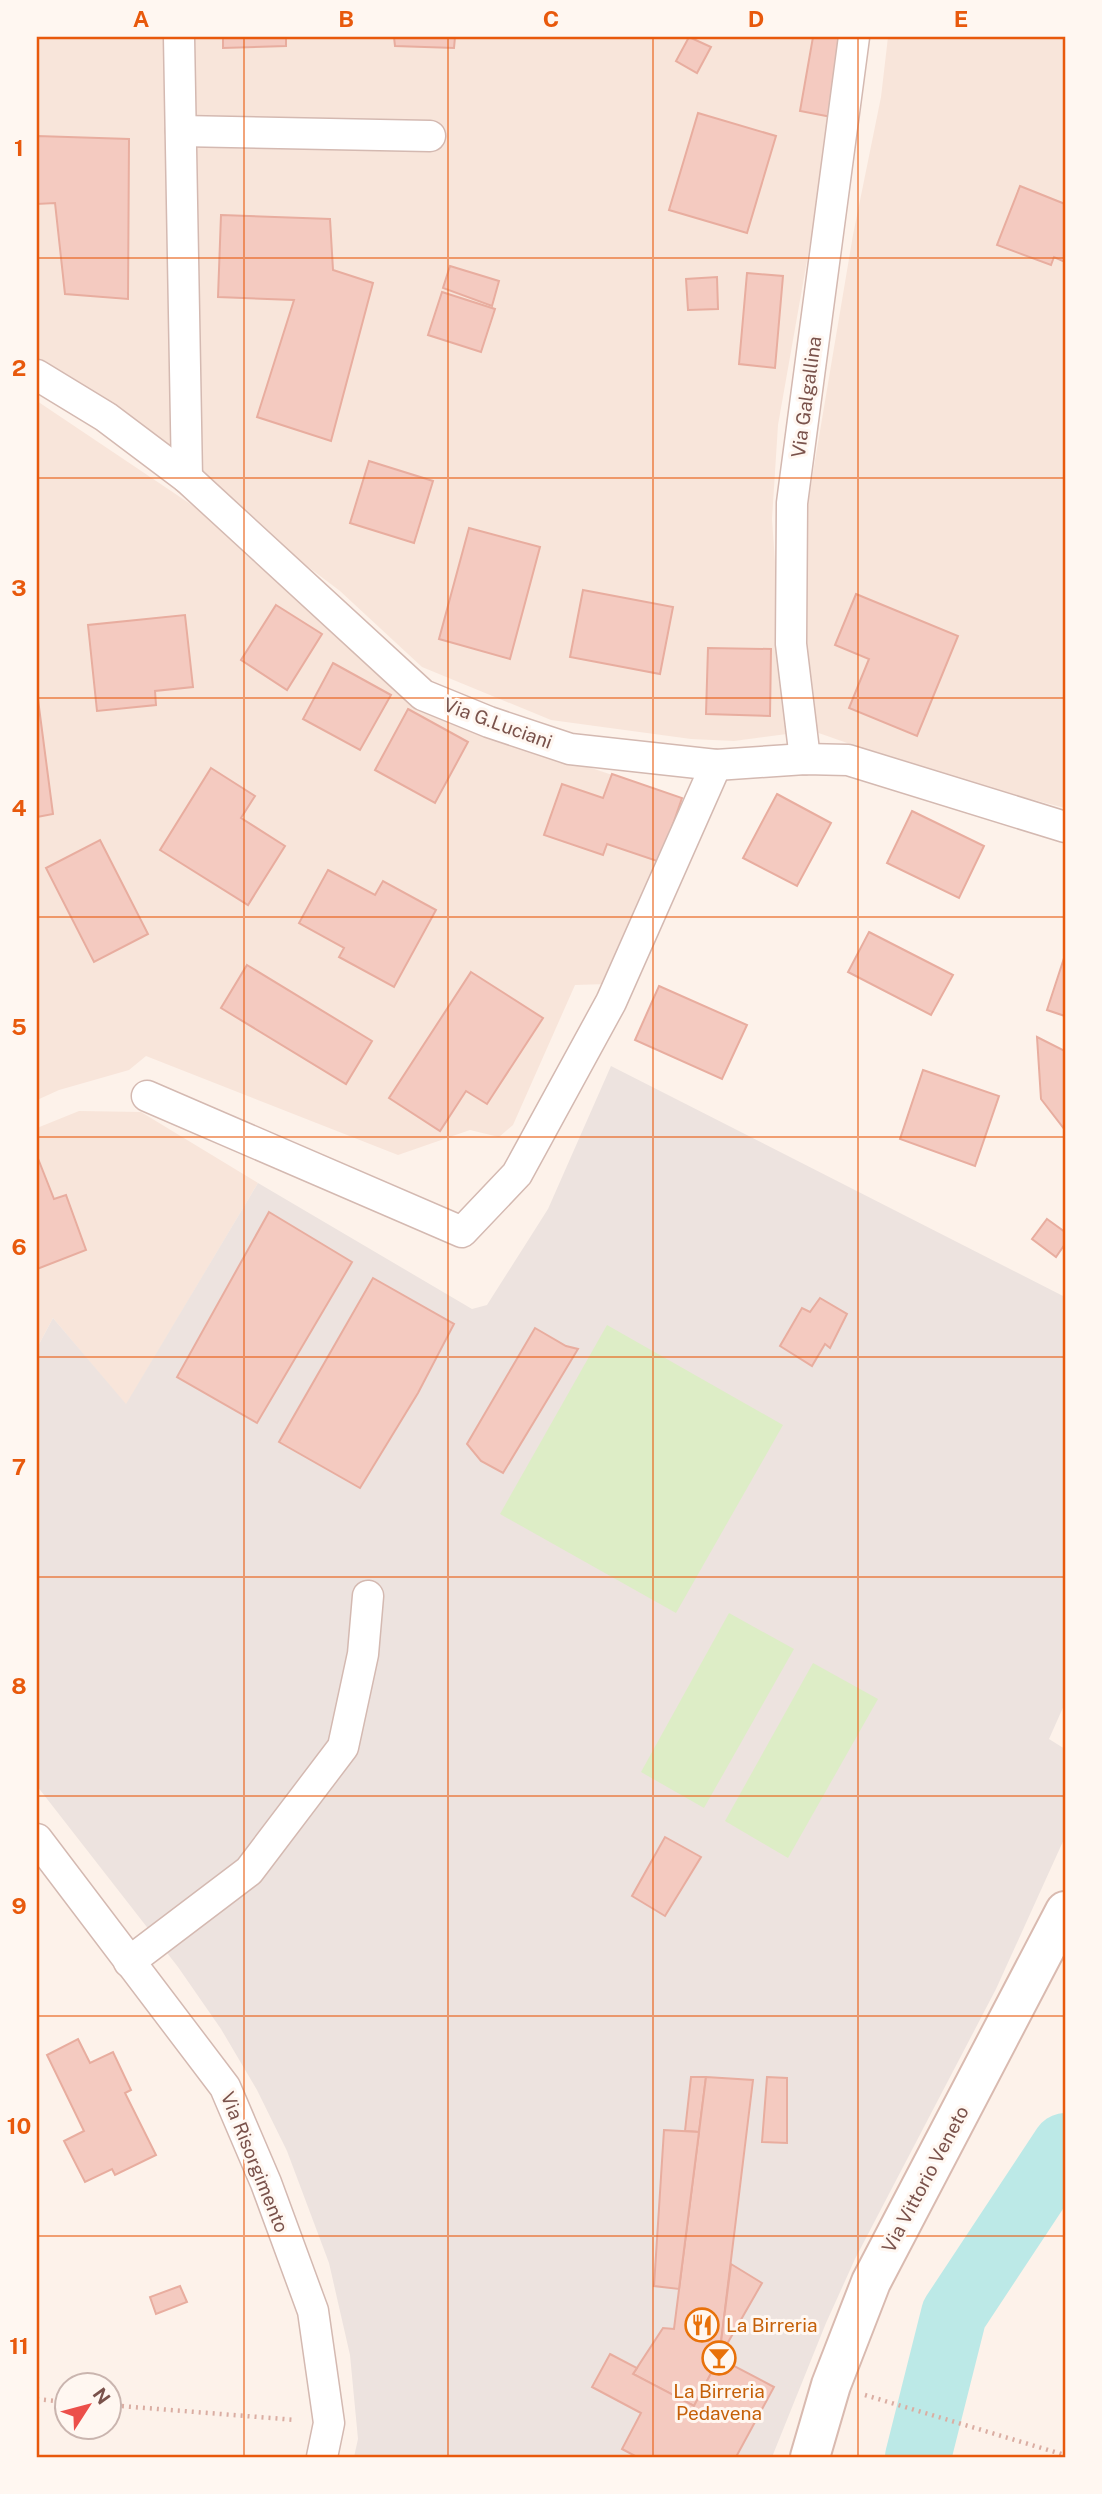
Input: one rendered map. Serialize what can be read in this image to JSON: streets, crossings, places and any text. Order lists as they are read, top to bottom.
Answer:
{
  "streets": {
    "main road": ["Via Vittorio Veneto"],
    "street": ["Via Galgallina", "Via G.Luciani", "Via Risorgimento"]
  },
  "crossings": [
    ["Via Galgallina", "Via G.Luciani"]
  ],
  "places": {
    "restaurant": ["La Birreria"],
    "bar": ["La Birreria Pedavena"]
  },
  "north": "top right",
  "grid": {
    "columns": [
      "A",
      "B",
      "C",
      "D",
      "E"
    ],
    "rows": [
      "1",
      "2",
      "3",
      "4",
      "5",
      "6",
      "7",
      "8",
      "9",
      "10",
      "11"
    ]
  }
}
